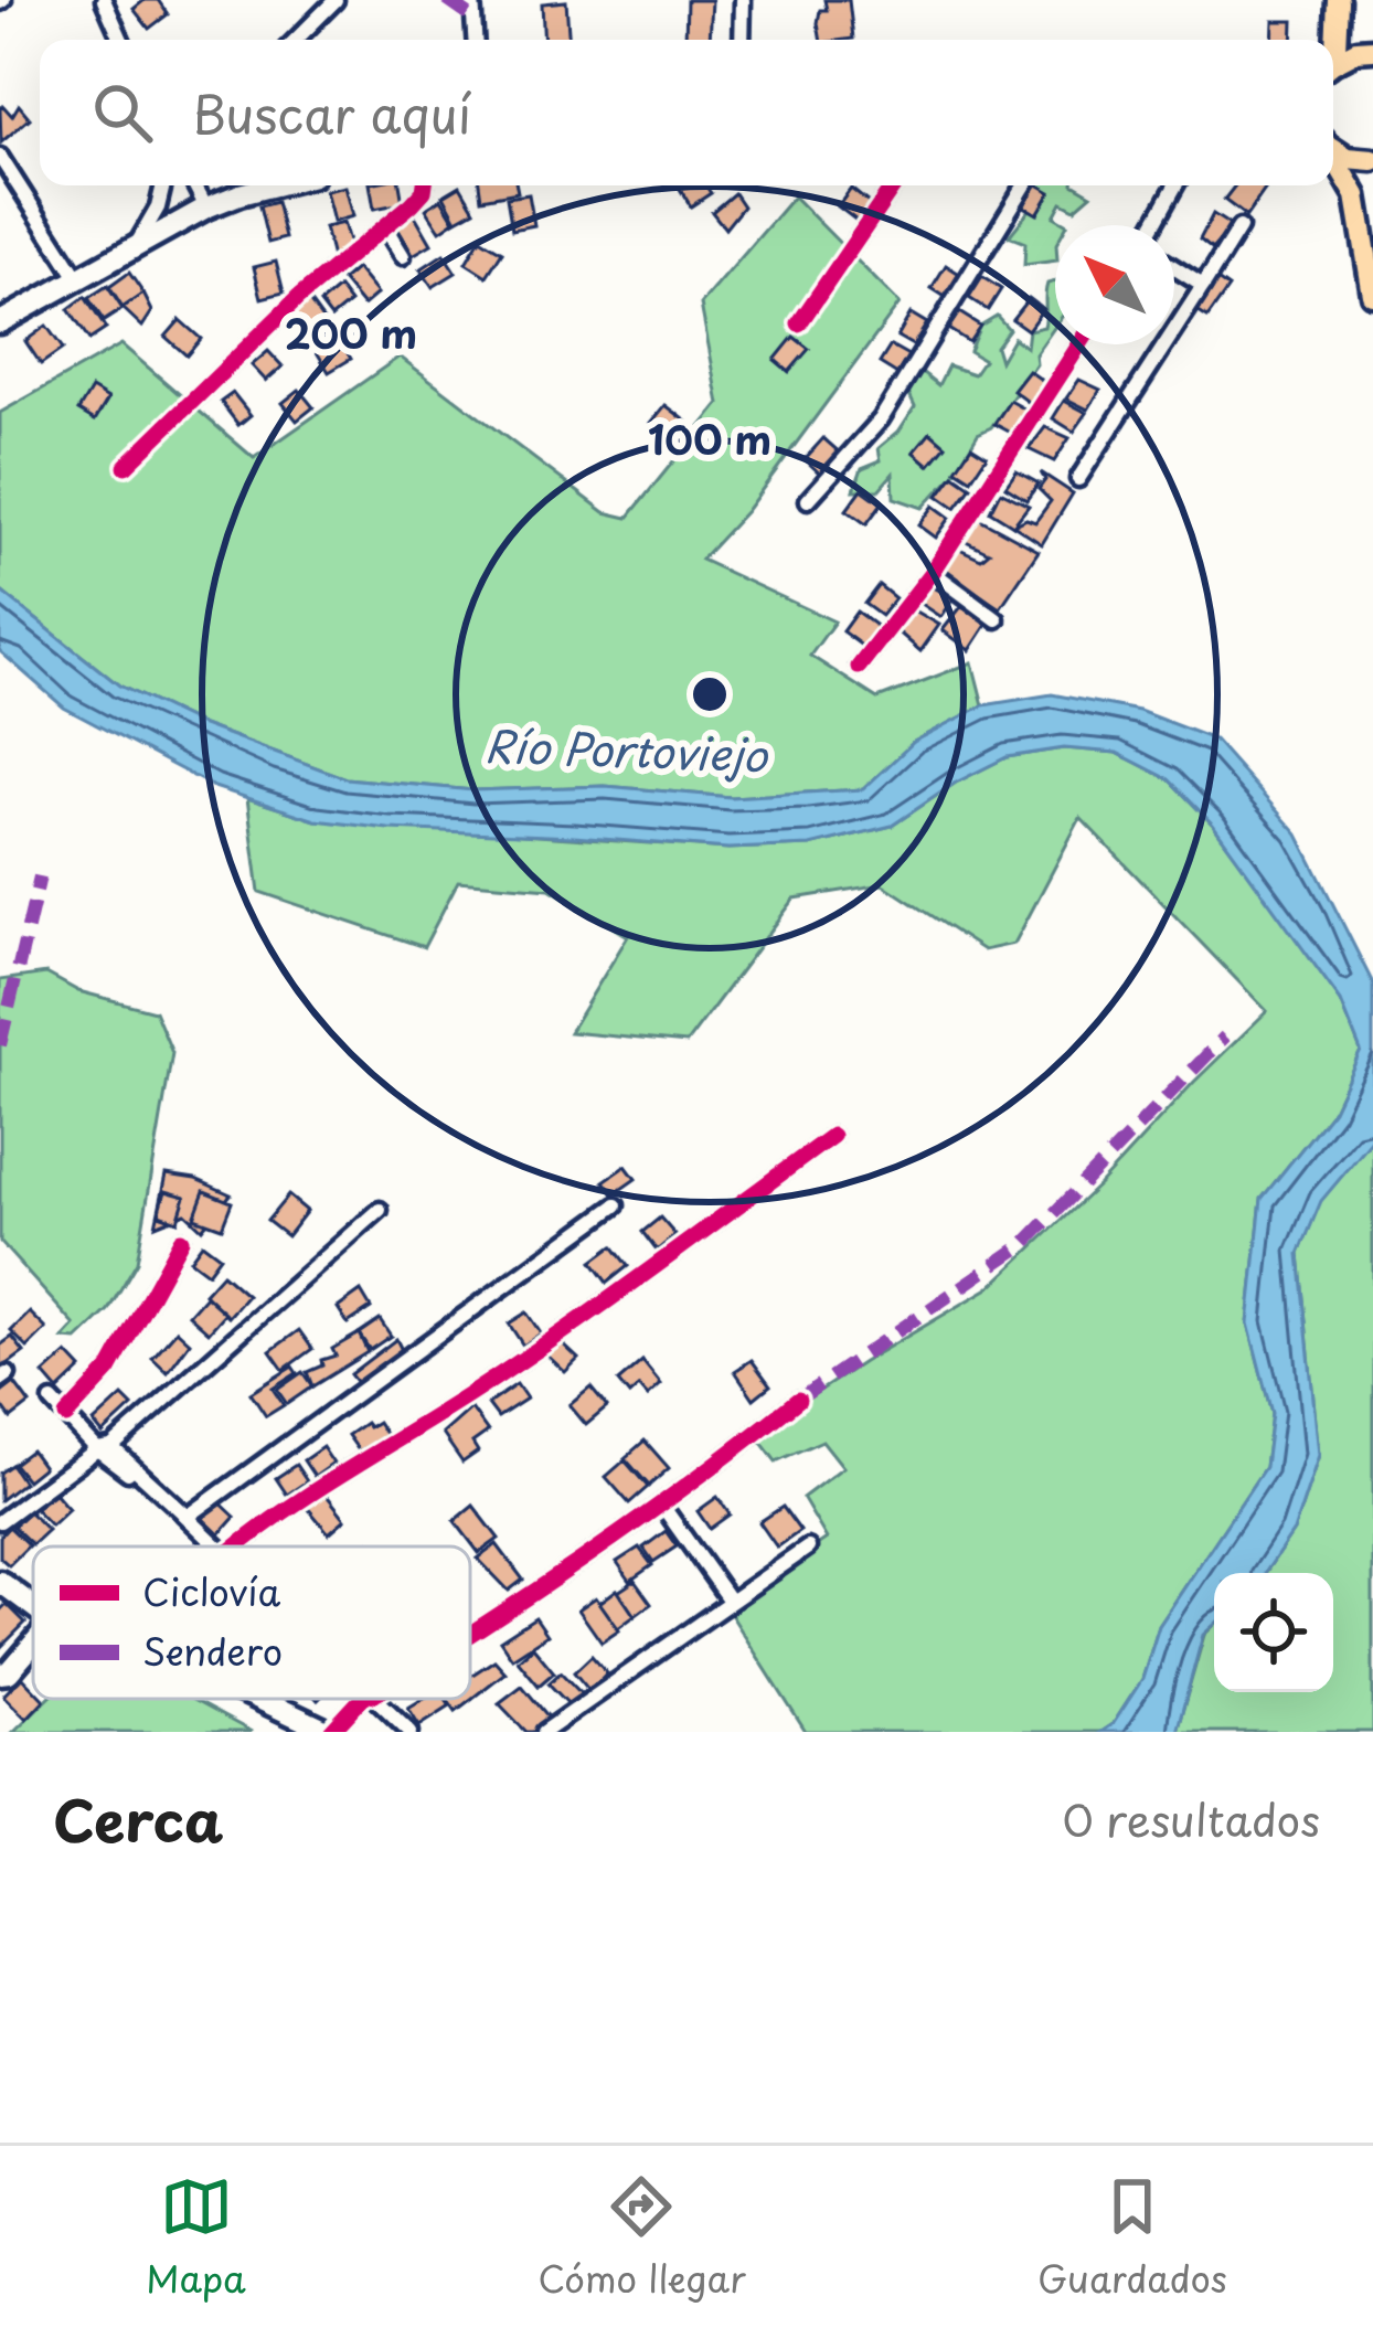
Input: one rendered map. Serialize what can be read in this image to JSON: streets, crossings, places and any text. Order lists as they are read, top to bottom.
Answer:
{
  "water": ["Río Portoviejo"],
  "legend": ["Ciclovía", "Sendero"],
  "north": "top left",
  "page": {
    "search": "Buscar aquí",
    "heading": ["Cerca", "0 resultados"],
    "nav": ["Mapa", "Cómo llegar", "Guardados"]
  },
  "rings": ["200 m", "100 m"]
}
